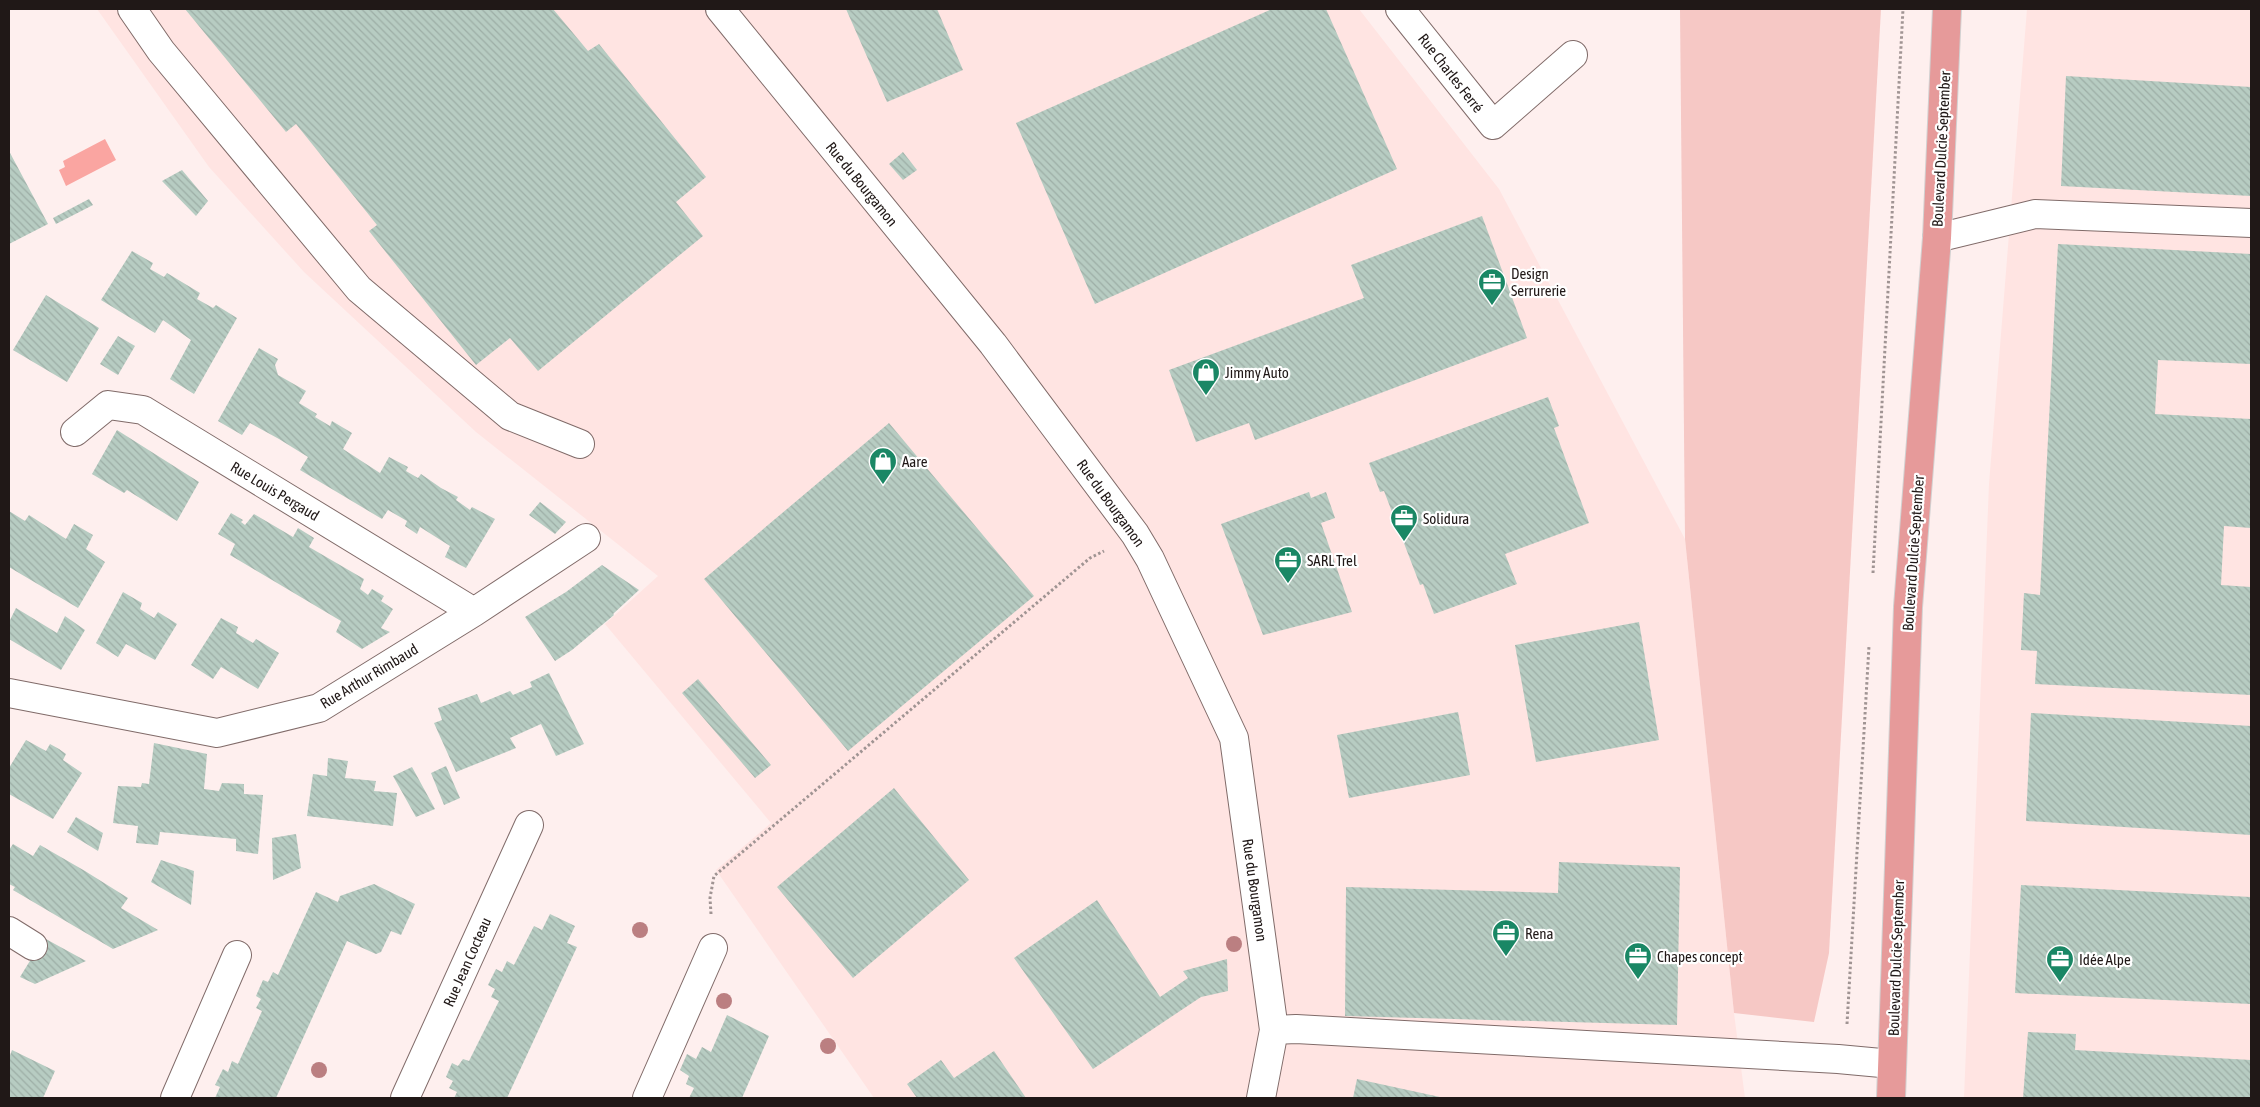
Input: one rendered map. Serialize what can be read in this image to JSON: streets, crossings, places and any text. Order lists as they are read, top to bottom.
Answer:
{
  "streets": {
    "main road": ["Boulevard Dulcie September"],
    "street": [
      "Rue Charles Ferré",
      "Rue du Bourgamon",
      "Rue Louis Pergaud",
      "Rue Arthur Rimbaud",
      "Rue Jean Cocteau"
    ]
  },
  "crossings": [
    ["Rue Louis Pergaud", "Rue Arthur Rimbaud"]
  ],
  "places": {
    "office": [
      "Design Serrurerie",
      "Solidura",
      "SARL Trel",
      "Rena",
      "Chapes concept",
      "Idée Alpe"
    ],
    "shop": ["Jimmy Auto", "Aare"]
  }
}
